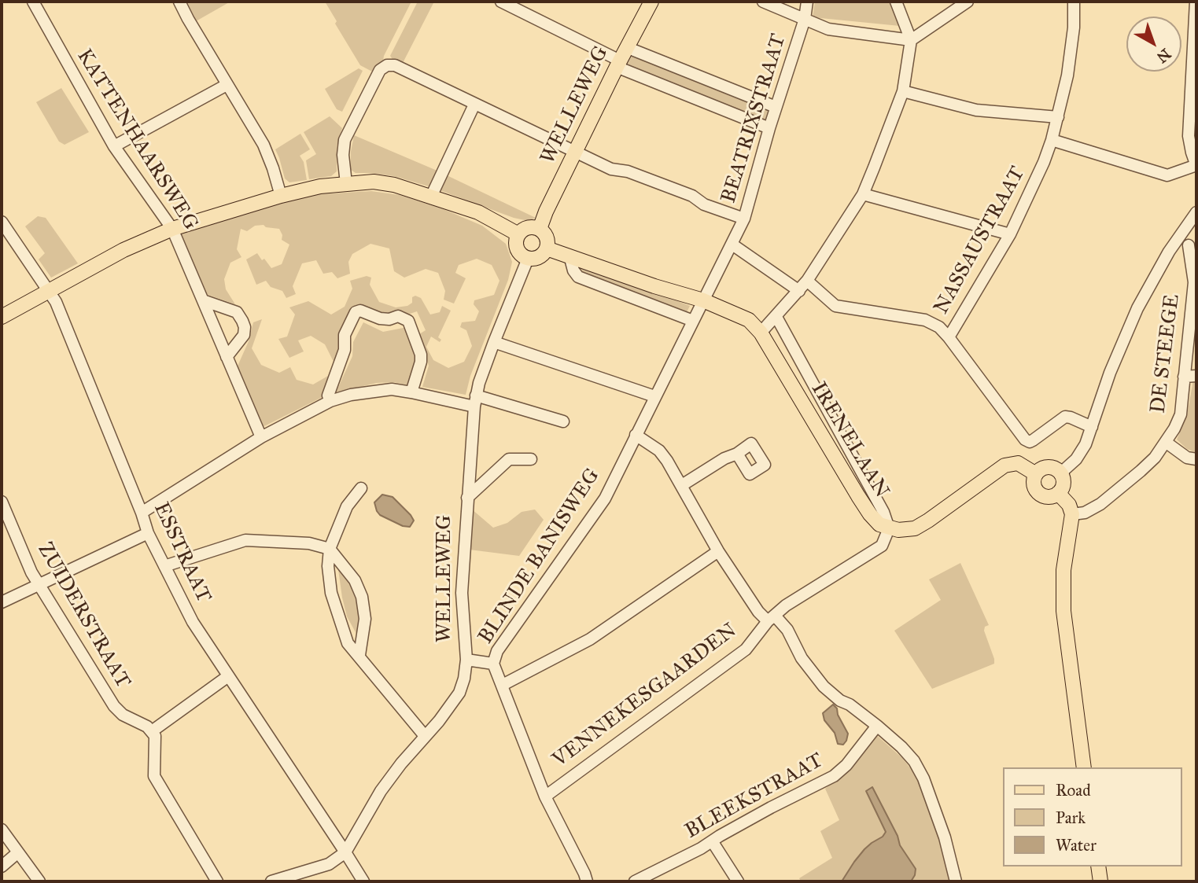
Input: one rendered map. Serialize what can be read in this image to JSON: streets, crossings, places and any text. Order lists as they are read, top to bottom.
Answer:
{
  "streets": {
    "main road": ["WELLEWEG", "IRENELAAN"],
    "street": [
      "BEATRIXSTRAAT",
      "KATTENHAARSWEG",
      "NASSAUSTRAAT",
      "DE STEEGE",
      "ESSTRAAT",
      "BLINDE BANISWEG",
      "ZUIDERSTRAAT",
      "VENNEKESGAARDEN",
      "BLEEKSTRAAT"
    ]
  },
  "crossings": [
    ["WELLEWEG", "IRENELAAN"],
    ["WELLEWEG", "BLINDE BANISWEG"],
    ["BEATRIXSTRAAT", "IRENELAAN"],
    ["BEATRIXSTRAAT", "BLINDE BANISWEG"],
    ["IRENELAAN", "BLINDE BANISWEG"],
    ["IRENELAAN", "VENNEKESGAARDEN"],
    ["ESSTRAAT", "BLINDE BANISWEG"]
  ],
  "legend": ["Road", "Park", "Water"],
  "north": "bottom right"
}
